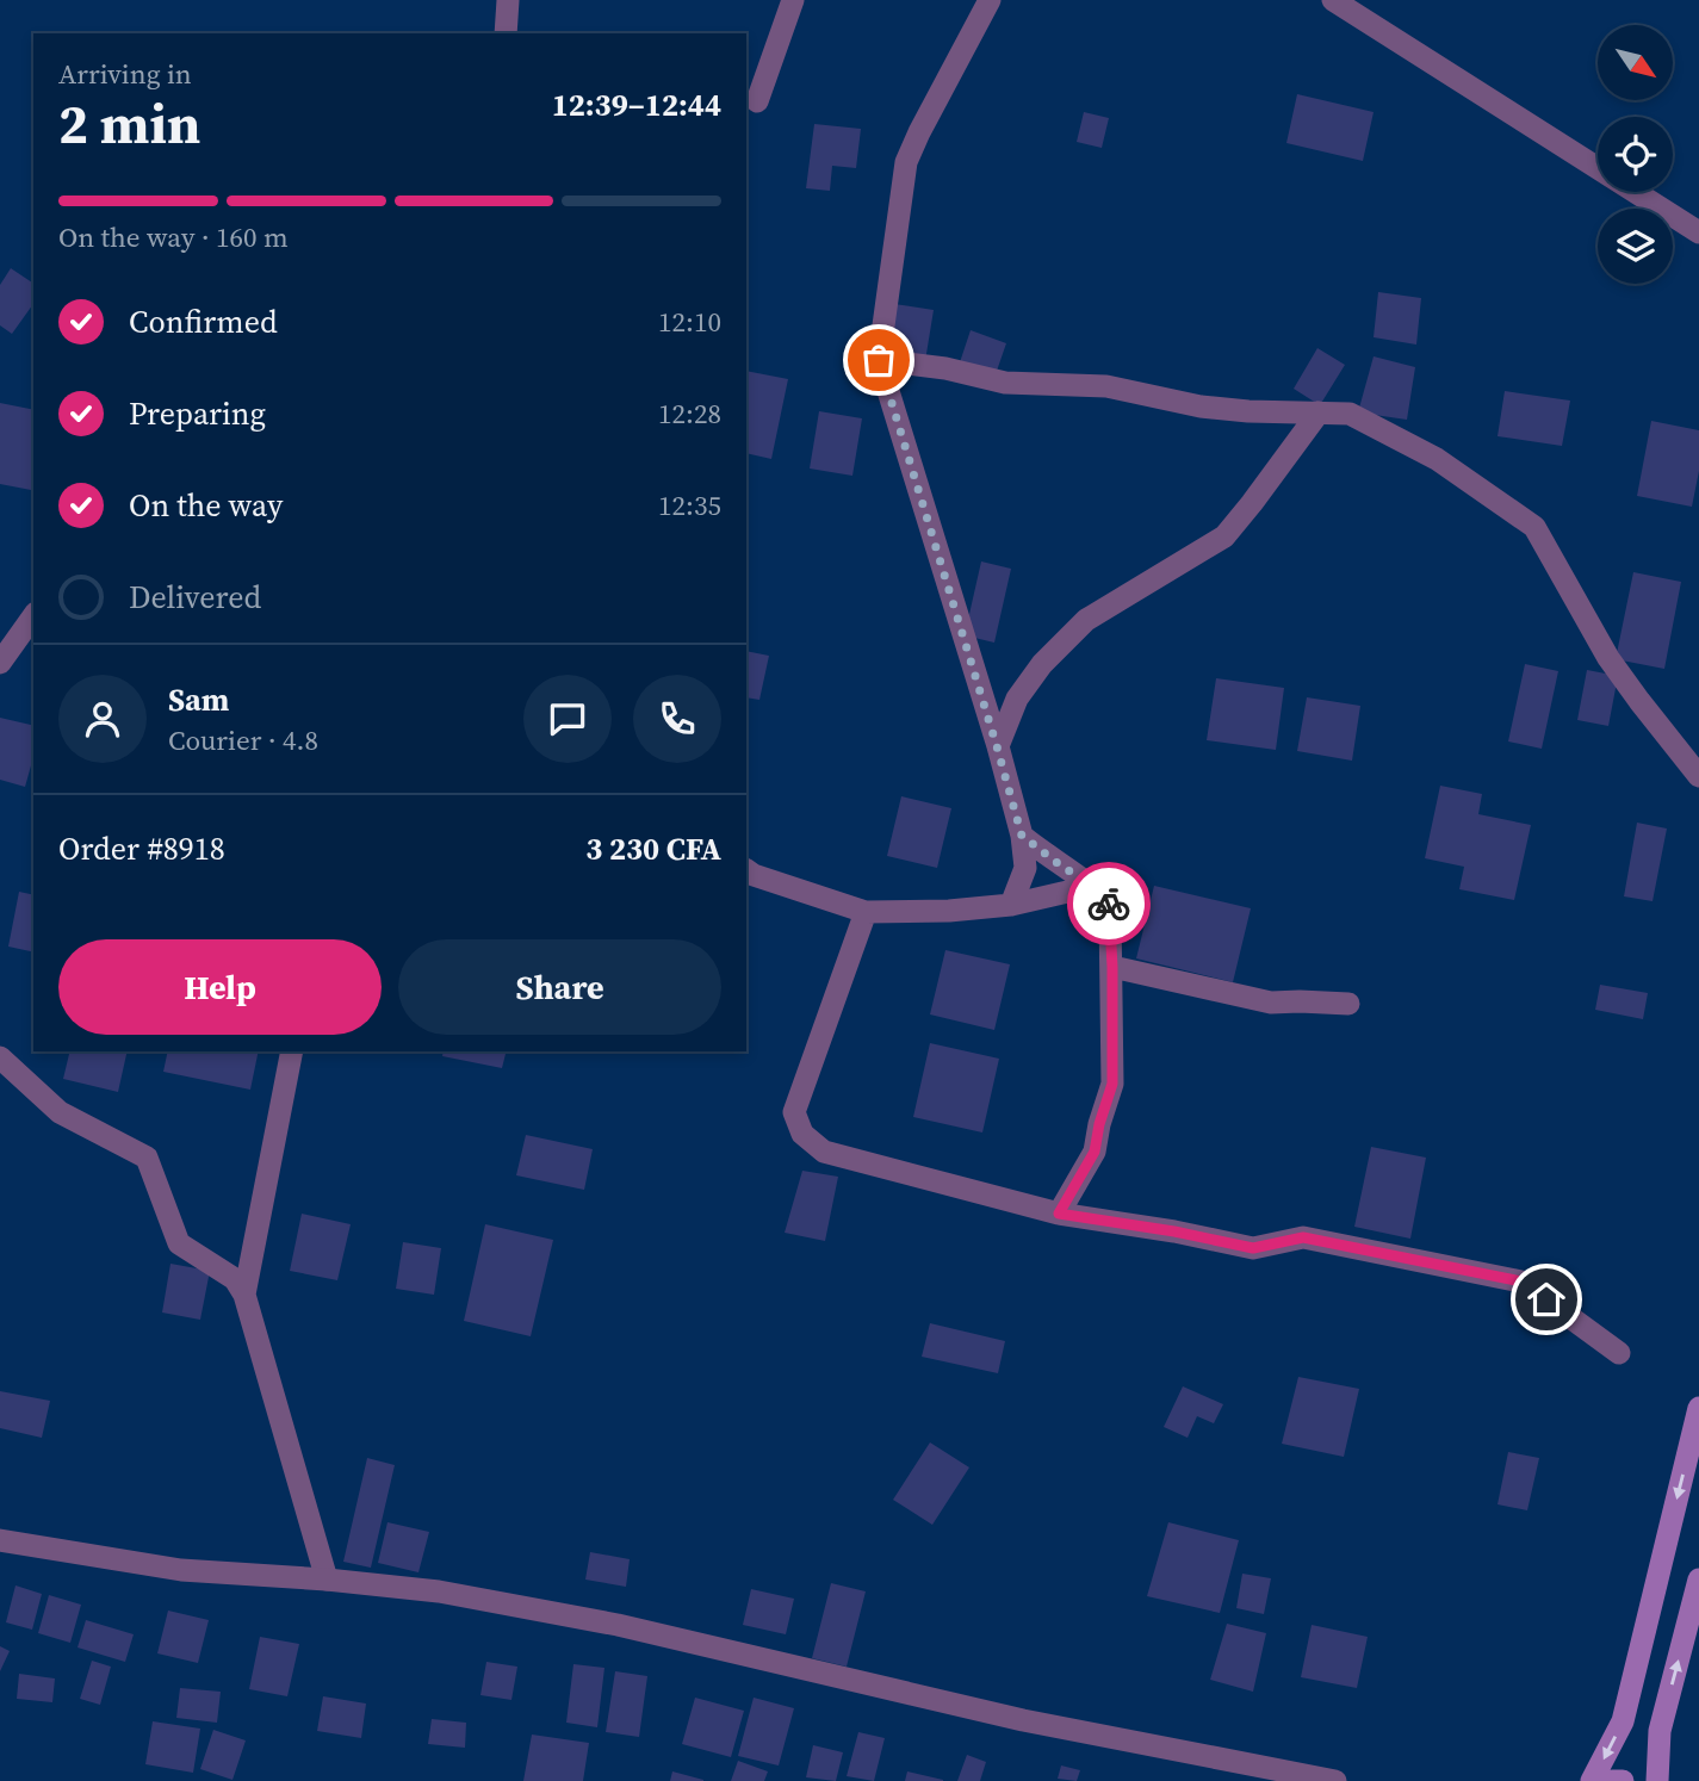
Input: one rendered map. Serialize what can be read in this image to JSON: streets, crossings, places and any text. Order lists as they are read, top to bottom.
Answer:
{
  "north": "bottom right",
  "page": {
    "heading": ["2 min", "Arriving in", "12:39–12:44"],
    "panel": [
      "Sam",
      "Courier · 4.8",
      "Order #8918",
      "3 230 CFA"
    ],
    "bar": "On the way · 160 m",
    "list": [
      ["Confirmed", "12:10"],
      ["Preparing", "12:28"],
      ["On the way", "12:35"],
      "Delivered"
    ],
    "buttons": ["Help", "Share"]
  }
}
